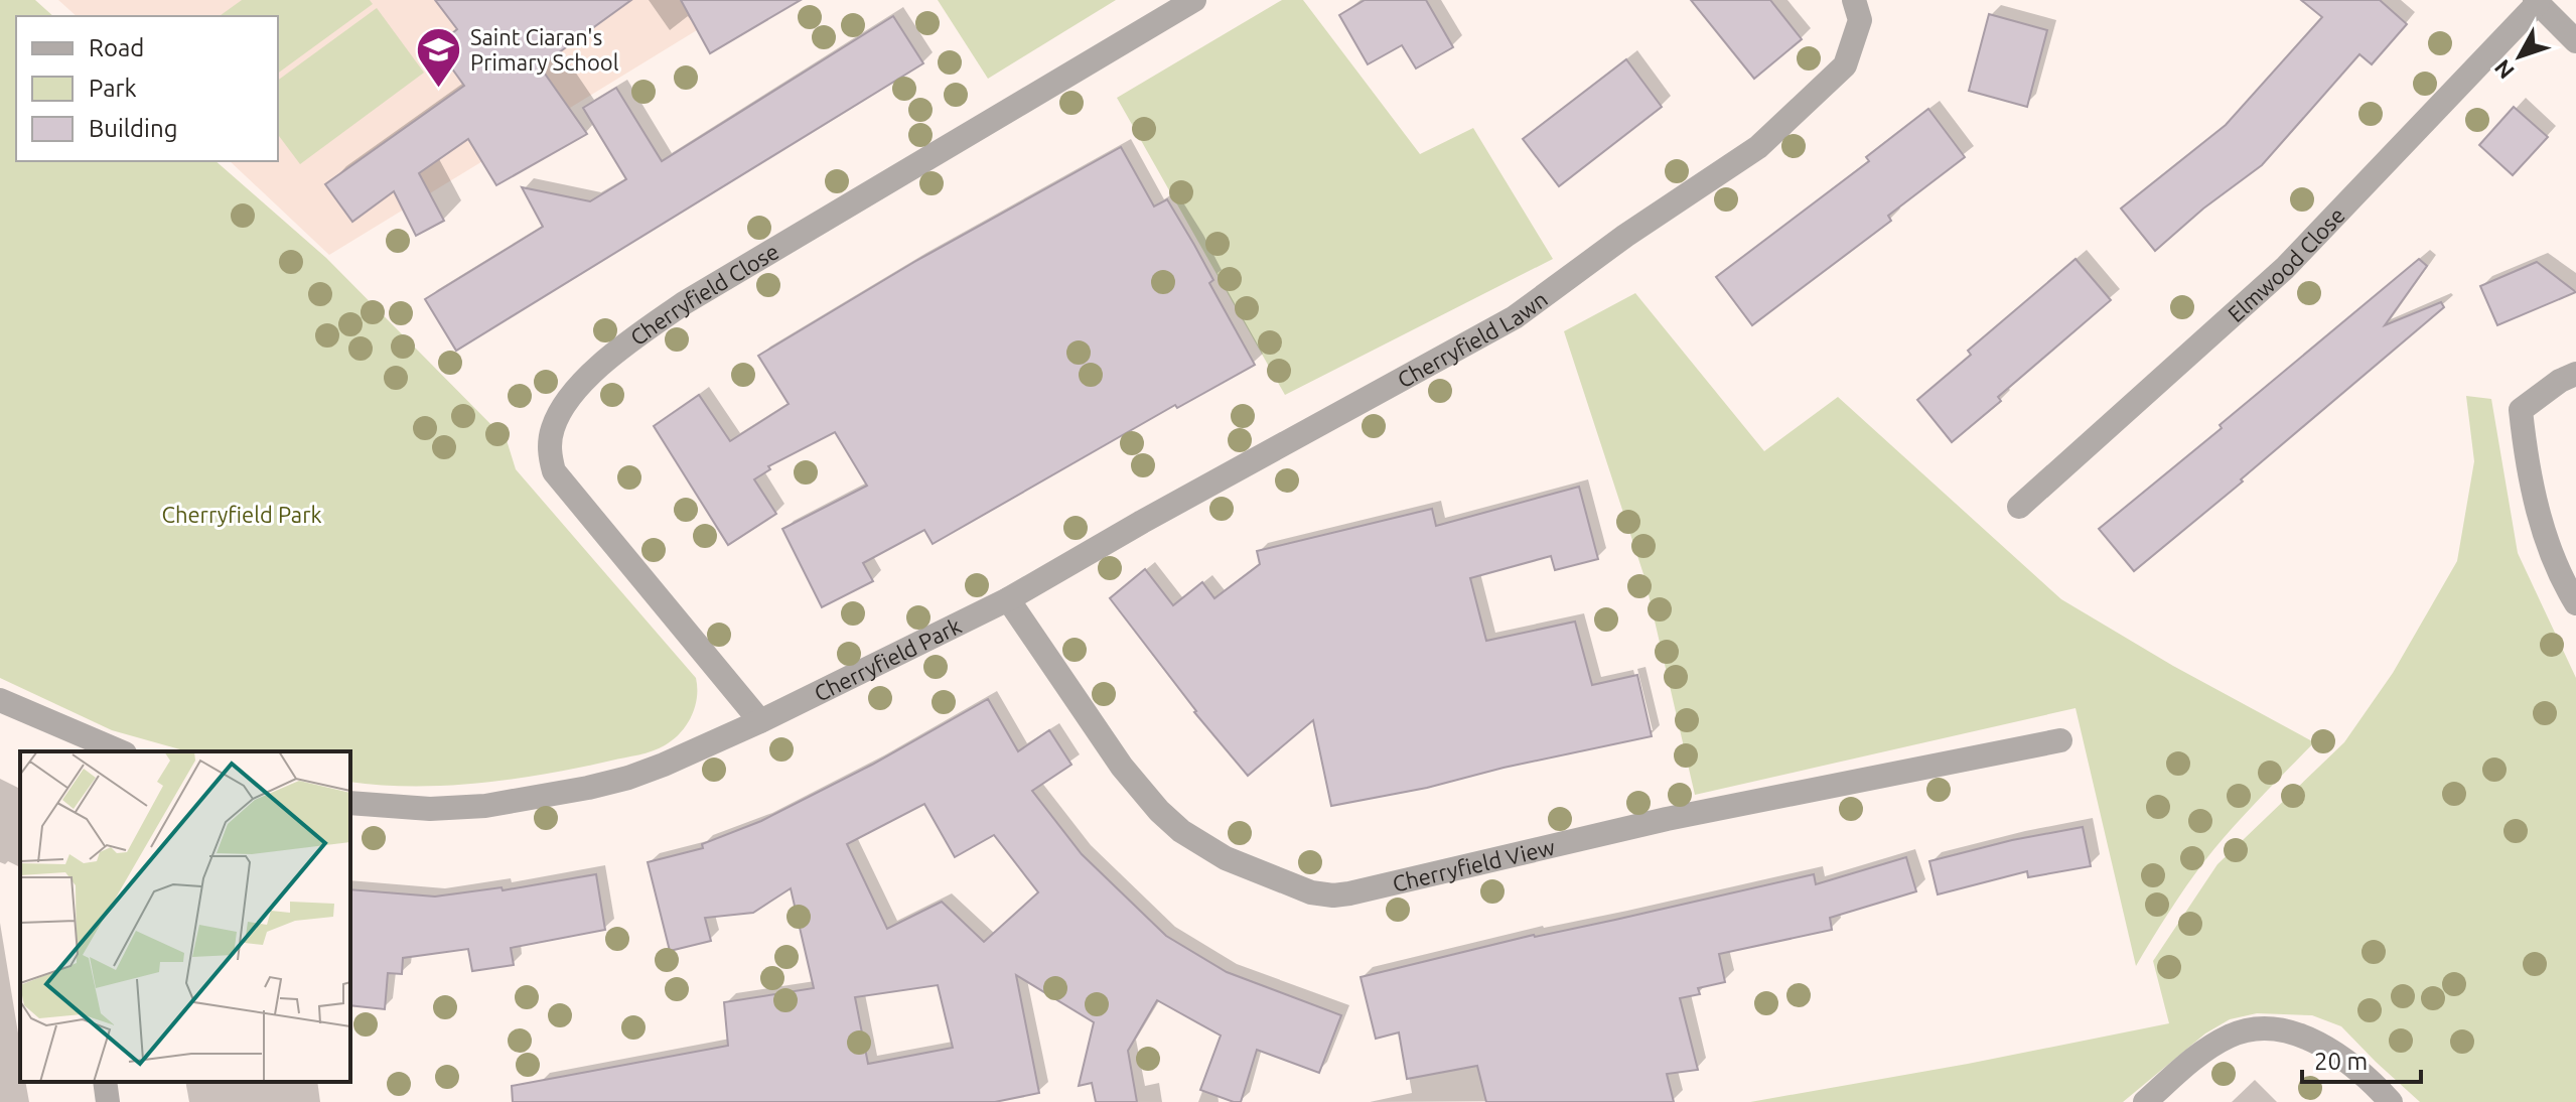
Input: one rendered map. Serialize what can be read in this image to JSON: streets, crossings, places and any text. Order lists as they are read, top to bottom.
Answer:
{
  "streets": {
    "street": [
      "Elmwood Close",
      "Cherryfield Close",
      "Cherryfield Lawn",
      "Cherryfield Park",
      "Cherryfield View"
    ]
  },
  "crossings": [
    ["Cherryfield Close", "Cherryfield Park"],
    ["Cherryfield Lawn", "Cherryfield Park"],
    ["Cherryfield Lawn", "Cherryfield View"],
    ["Cherryfield Park", "Cherryfield View"]
  ],
  "parks": ["Cherryfield Park"],
  "places": {
    "school or university": ["Saint Ciaran's Primary School"]
  },
  "legend": ["Road", "Park", "Building"],
  "scale_bar": "20 m",
  "north": "bottom left"
}
